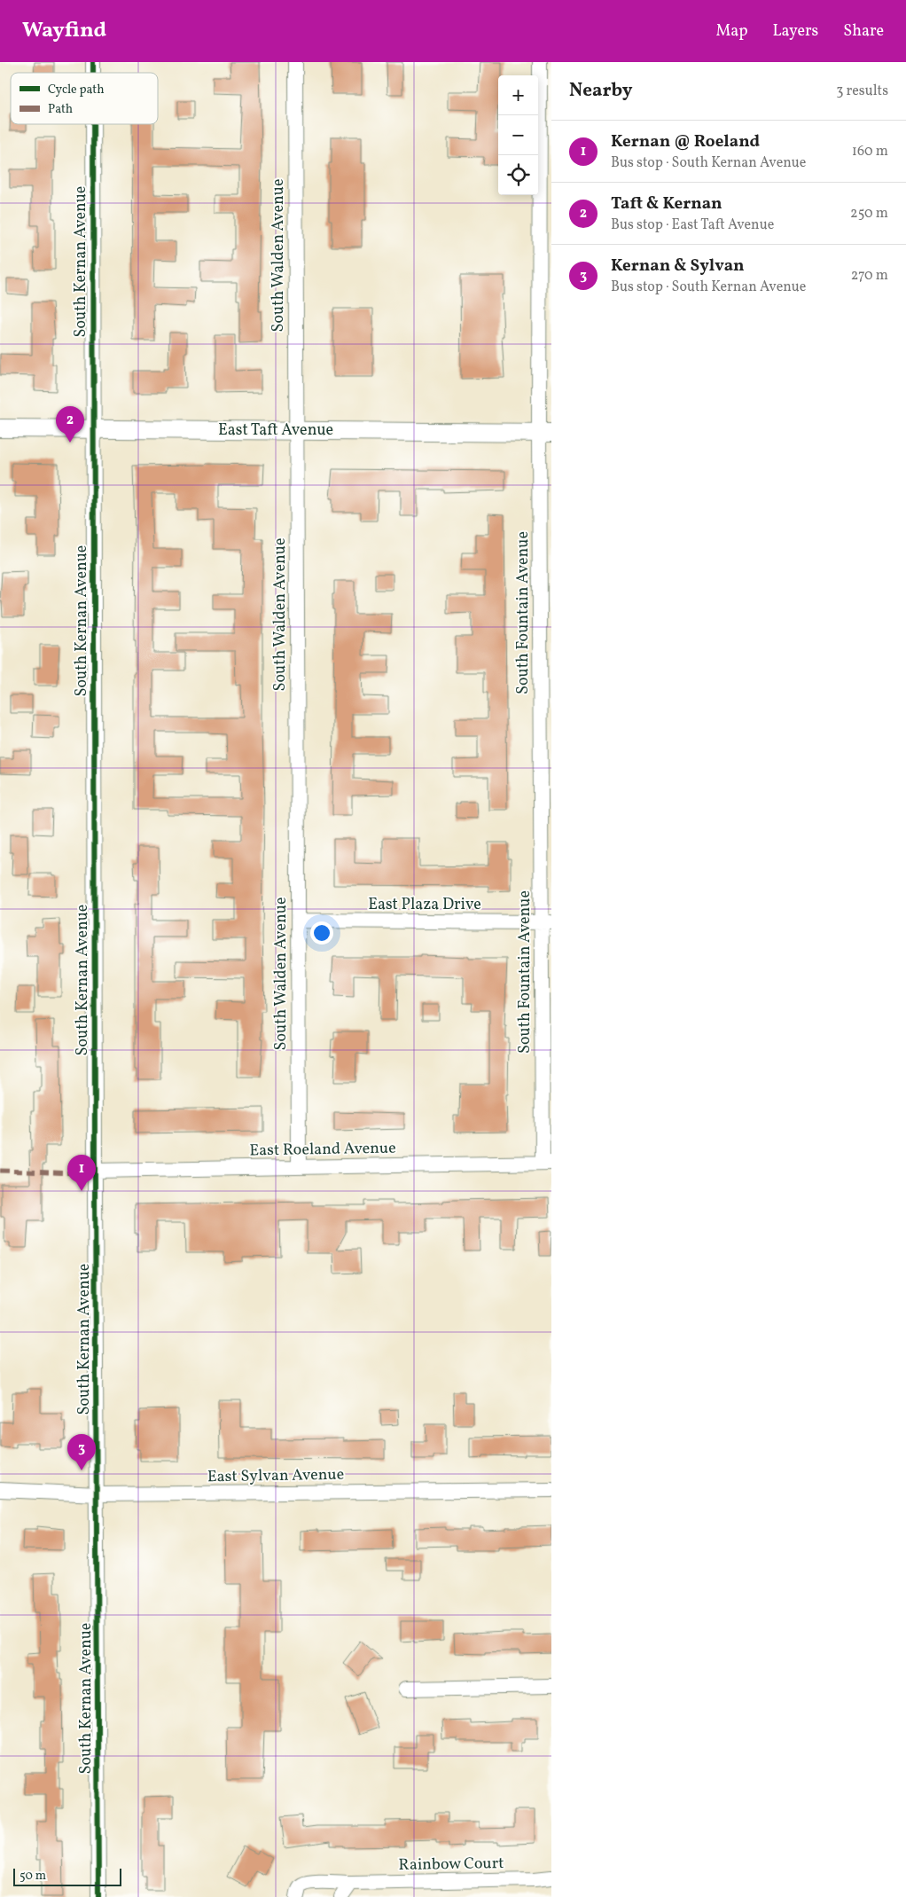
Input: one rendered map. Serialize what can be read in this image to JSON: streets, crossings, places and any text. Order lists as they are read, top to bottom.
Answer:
{
  "streets": {
    "street": [
      "South Walden Avenue",
      "South Kernan Avenue",
      "East Taft Avenue",
      "South Fountain Avenue",
      "East Plaza Drive",
      "East Roeland Avenue",
      "East Sylvan Avenue",
      "Rainbow Court"
    ]
  },
  "crossings": [
    ["South Walden Avenue", "East Taft Avenue"],
    ["South Walden Avenue", "East Plaza Drive"],
    ["South Walden Avenue", "East Roeland Avenue"],
    ["South Kernan Avenue", "East Taft Avenue"],
    ["South Kernan Avenue", "East Roeland Avenue"],
    ["South Kernan Avenue", "East Sylvan Avenue"],
    ["East Taft Avenue", "South Fountain Avenue"],
    ["South Fountain Avenue", "East Plaza Drive"],
    ["South Fountain Avenue", "East Roeland Avenue"]
  ],
  "legend": ["Cycle path", "Path"],
  "scale_bar": "50 m",
  "page": {
    "header": "Wayfind",
    "nav": ["Map", "Layers", "Share"],
    "heading": ["Nearby", "3 results"],
    "map_buttons": ["+", "−"],
    "list": [
      {
        "mark": "1",
        "name": "Kernan @ Roeland",
        "note": "Bus stop · South Kernan Avenue",
        "value": "160 m"
      },
      {
        "mark": "2",
        "name": "Taft & Kernan",
        "note": "Bus stop · East Taft Avenue",
        "value": "250 m"
      },
      {
        "mark": "3",
        "name": "Kernan & Sylvan",
        "note": "Bus stop · South Kernan Avenue",
        "value": "270 m"
      }
    ],
    "pins": ["2", "1", "3"],
    "scale": "50 m"
  }
}
